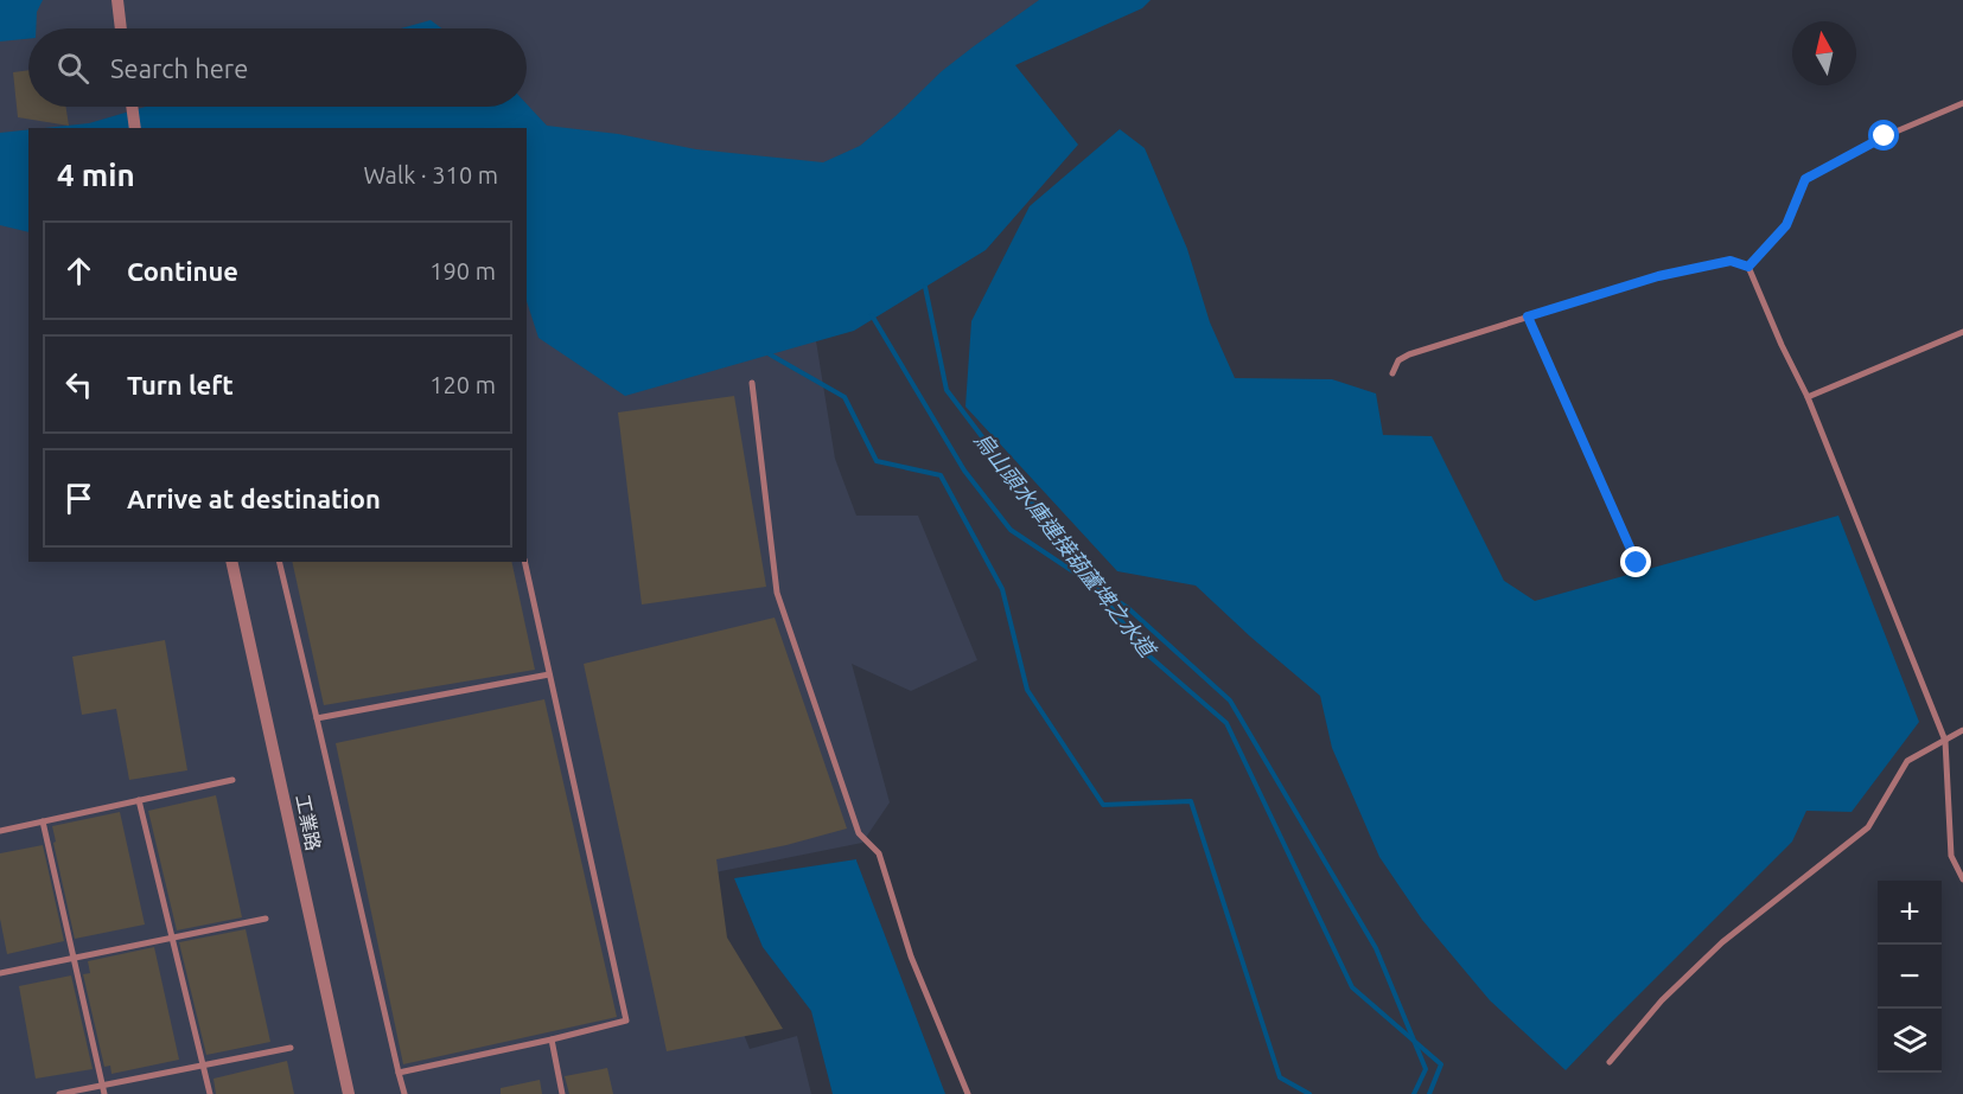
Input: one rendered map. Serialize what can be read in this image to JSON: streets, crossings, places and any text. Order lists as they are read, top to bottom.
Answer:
{
  "streets": {
    "street": ["工業路"]
  },
  "water": ["烏山頭水庫連接葫蘆埤之水道"],
  "north": "top",
  "page": {
    "search": "Search here",
    "heading": ["4 min", "Walk · 310 m"],
    "list": [
      ["Continue", "190 m"],
      ["Turn left", "120 m"],
      "Arrive at destination"
    ],
    "map_buttons": ["+", "−"]
  }
}
